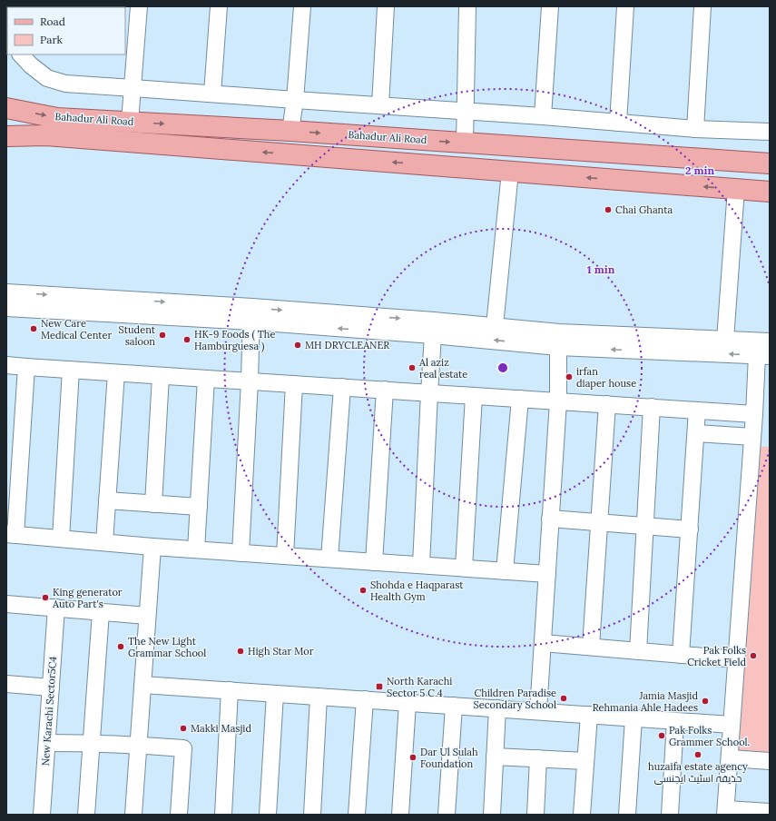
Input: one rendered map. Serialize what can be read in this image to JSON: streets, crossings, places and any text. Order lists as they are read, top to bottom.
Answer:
{
  "streets": {
    "main road": ["Bahadur Ali Road"],
    "street": ["New Karachi Sector5C4"]
  },
  "places": {
    "other": [
      "Chai Ghanta",
      "New Care Medical Center",
      "Student saloon",
      "HK-9 Foods ( The Hamburguesa )",
      "MH DRYCLEANER",
      "Al aziz real estate",
      "irfan diaper house",
      "Shohda e Haqparast Health Gym",
      "King generator Auto Part's",
      "The New Light Grammar School",
      "High Star Mor",
      "Pak Folks Cricket Field",
      "Children Paradise Secondary School",
      "Jamia Masjid Rehmania Ahle Hadees",
      "Makki Masjid",
      "Pak Folks Grammer School.",
      "huzaifa estate agency حذیفہ اسٹیٹ ایجنسی",
      "Dar Ul Sulah Foundation"
    ],
    "transit": ["North Karachi Sector 5 C 4"]
  },
  "legend": ["Road", "Park"],
  "rings": ["2 min", "1 min"]
}
